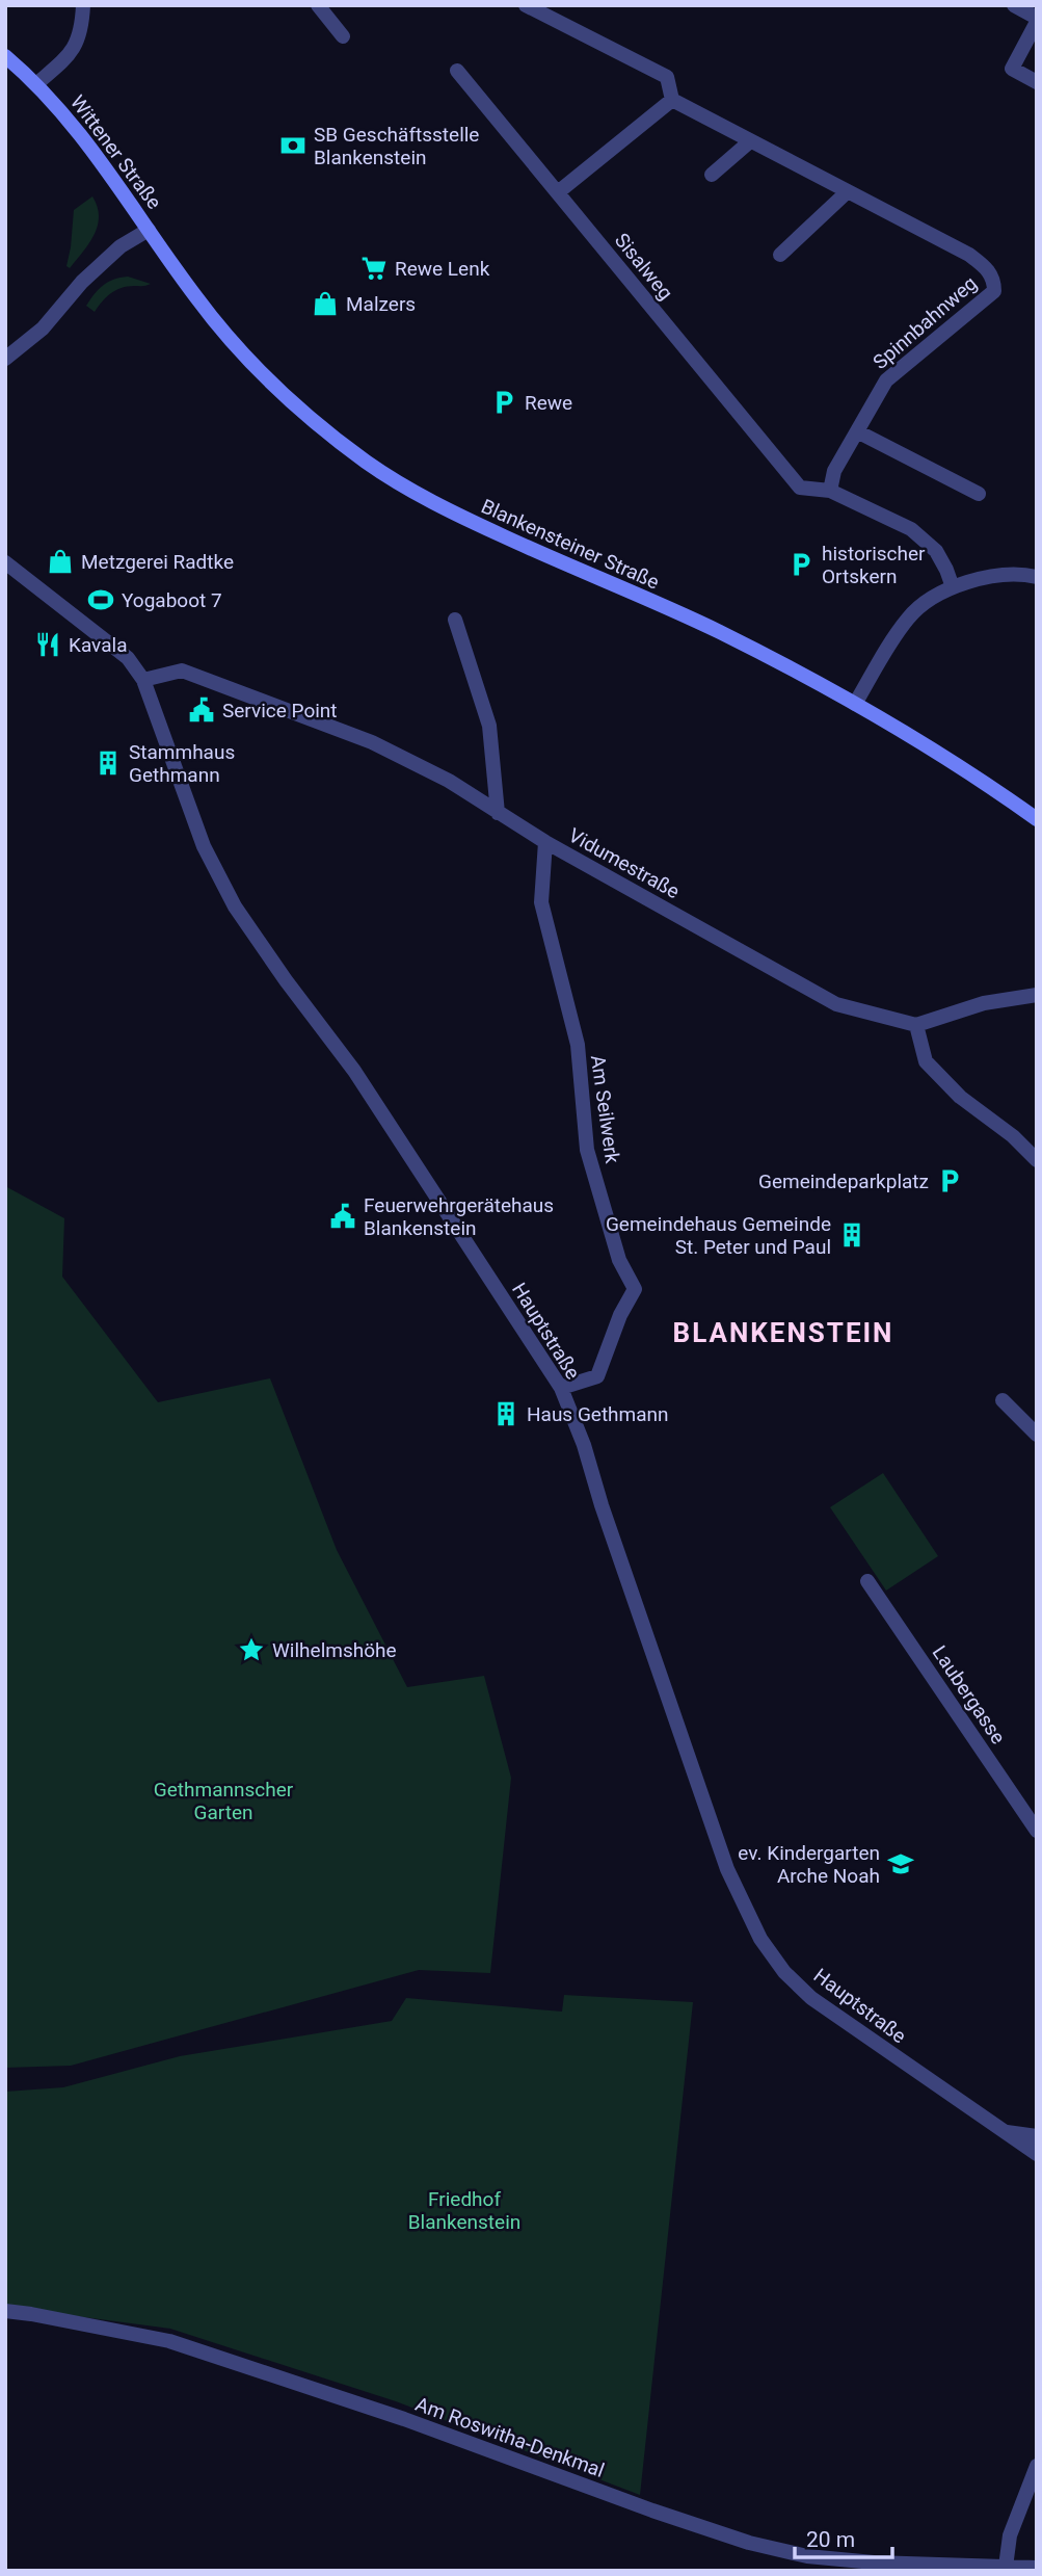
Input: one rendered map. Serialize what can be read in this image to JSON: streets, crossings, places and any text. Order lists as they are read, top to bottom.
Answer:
{
  "streets": {
    "main road": ["Wittener Straße", "Blankensteiner Straße"],
    "street": [
      "Sisalweg",
      "Spinnbahnweg",
      "Vidumestraße",
      "Am Seilwerk",
      "Hauptstraße",
      "Laubergasse",
      "Am Roswitha-Denkmal"
    ]
  },
  "crossings": [
    ["Wittener Straße", "Blankensteiner Straße"],
    ["Sisalweg", "Spinnbahnweg"],
    ["Vidumestraße", "Am Seilwerk"],
    ["Vidumestraße", "Hauptstraße"],
    ["Am Seilwerk", "Hauptstraße"]
  ],
  "districts": ["BLANKENSTEIN"],
  "parks": ["Gethmannscher Garten", "Friedhof Blankenstein"],
  "places": {
    "bank": ["SB Geschäftsstelle Blankenstein"],
    "supermarket": ["Rewe Lenk"],
    "shop": ["Malzers", "Metzgerei Radtke"],
    "parking": ["Rewe", "historischer Ortskern", "Gemeindeparkplatz"],
    "sports": ["Yogaboot 7"],
    "restaurant": ["Kavala"],
    "public building": ["Service Point", "Feuerwehrgerätehaus Blankenstein"],
    "building": ["Stammhaus Gethmann", "Gemeindehaus Gemeinde St. Peter und Paul", "Haus Gethmann"],
    "place": ["Wilhelmshöhe"],
    "school or university": ["ev. Kindergarten Arche Noah"]
  },
  "scale_bar": "20 m"
}
